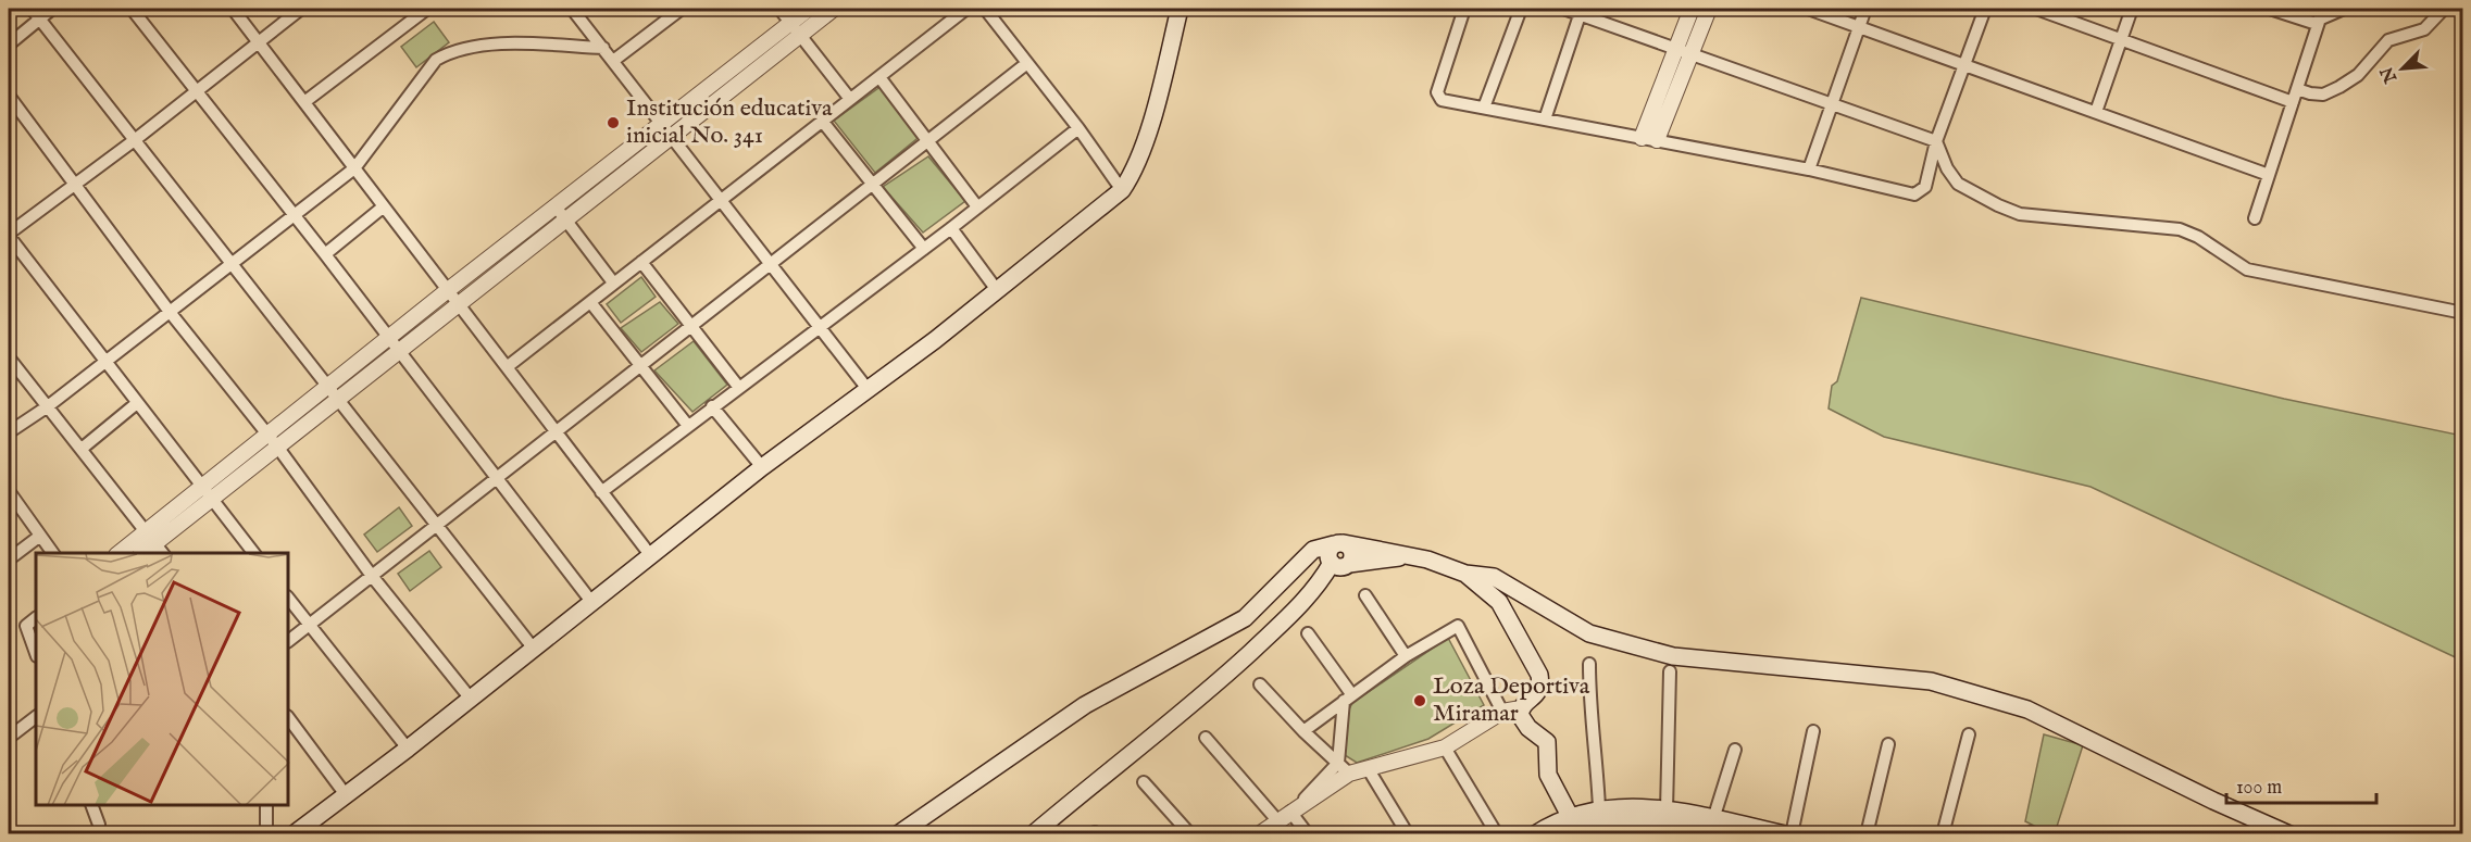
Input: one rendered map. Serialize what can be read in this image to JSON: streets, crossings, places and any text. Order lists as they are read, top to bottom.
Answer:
{
  "places": ["Institución educativa inicial No. 341", "Loza Deportiva Miramar"],
  "scale_bar": "100 m",
  "north": "bottom left"
}
